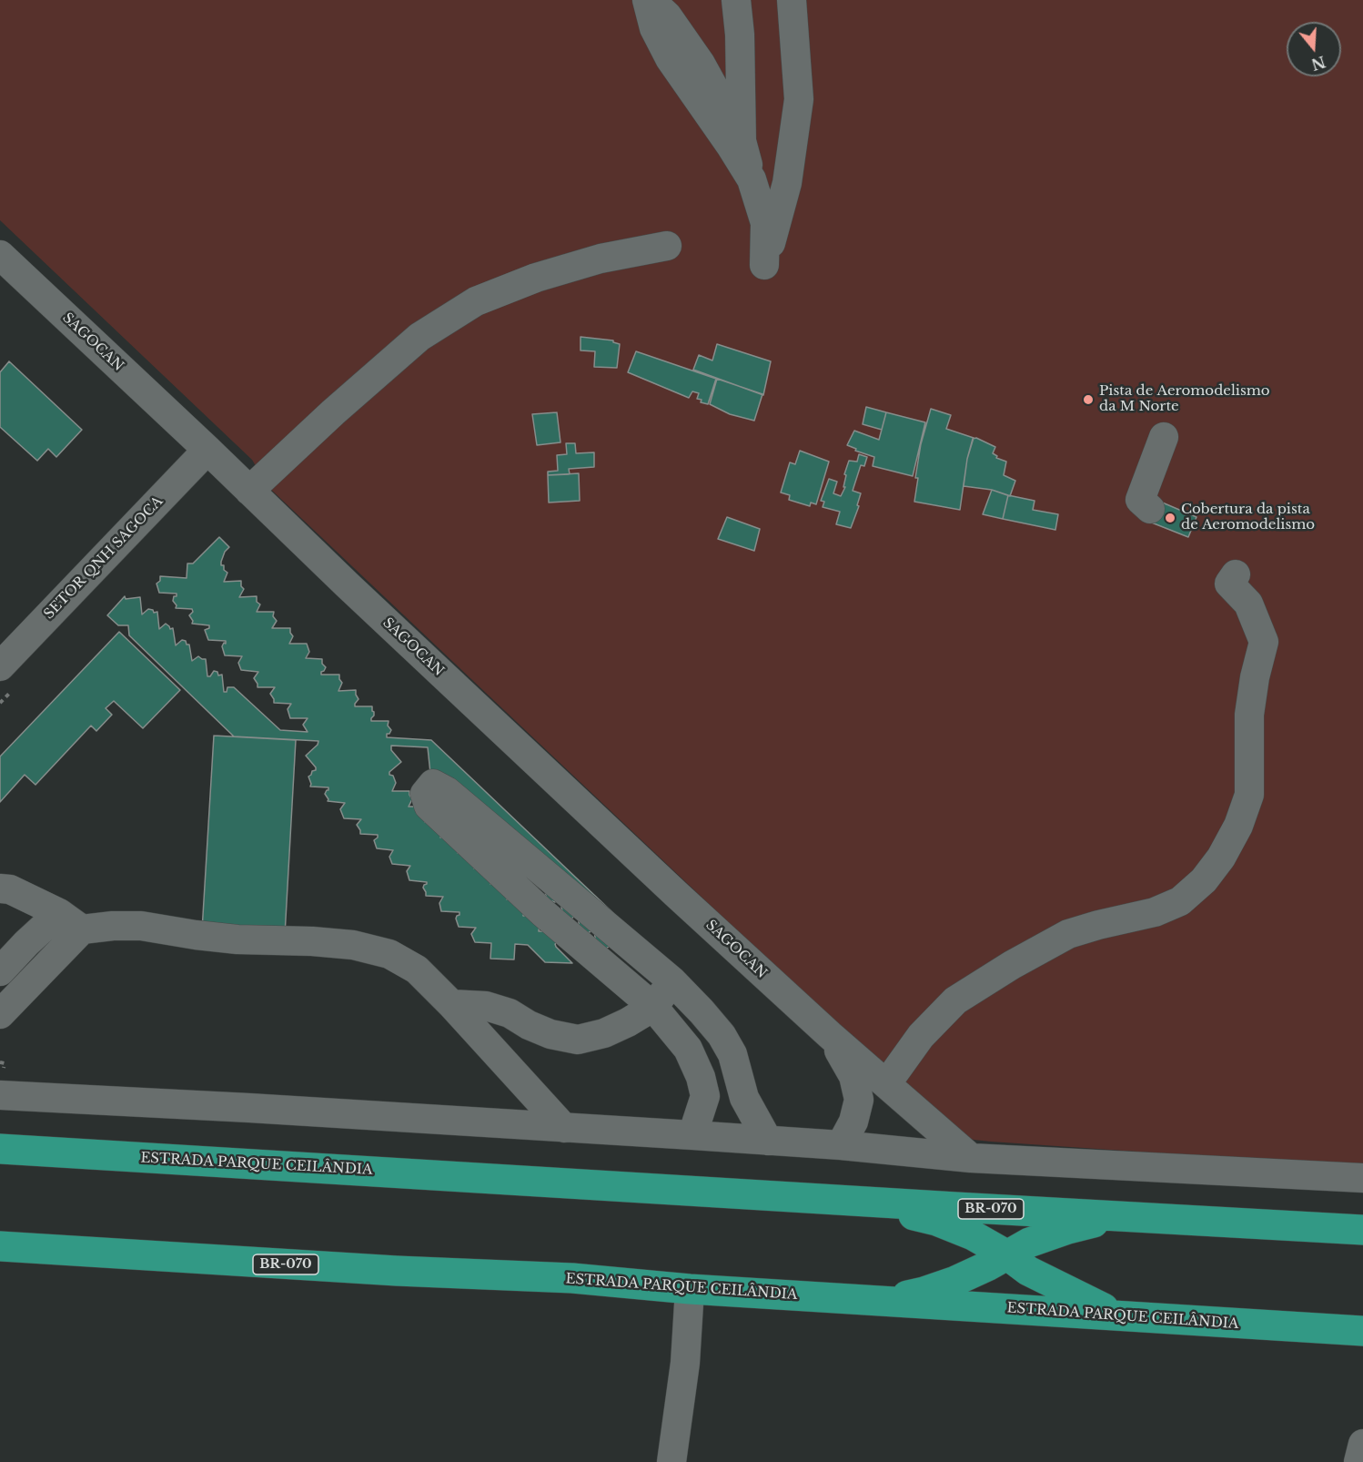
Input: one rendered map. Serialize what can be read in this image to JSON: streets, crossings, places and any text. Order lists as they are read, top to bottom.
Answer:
{
  "streets": {
    "highway": ["ESTRADA PARQUE CEILÂNDIA", "BR-070"],
    "street": ["SAGOCAN", "SETOR QNH SAGOCA"]
  },
  "crossings": [
    ["SAGOCAN", "SETOR QNH SAGOCA"]
  ],
  "places": ["Pista de Aeromodelismo da M Norte", "Cobertura da pista de Aeromodelismo"],
  "north": "bottom"
}
